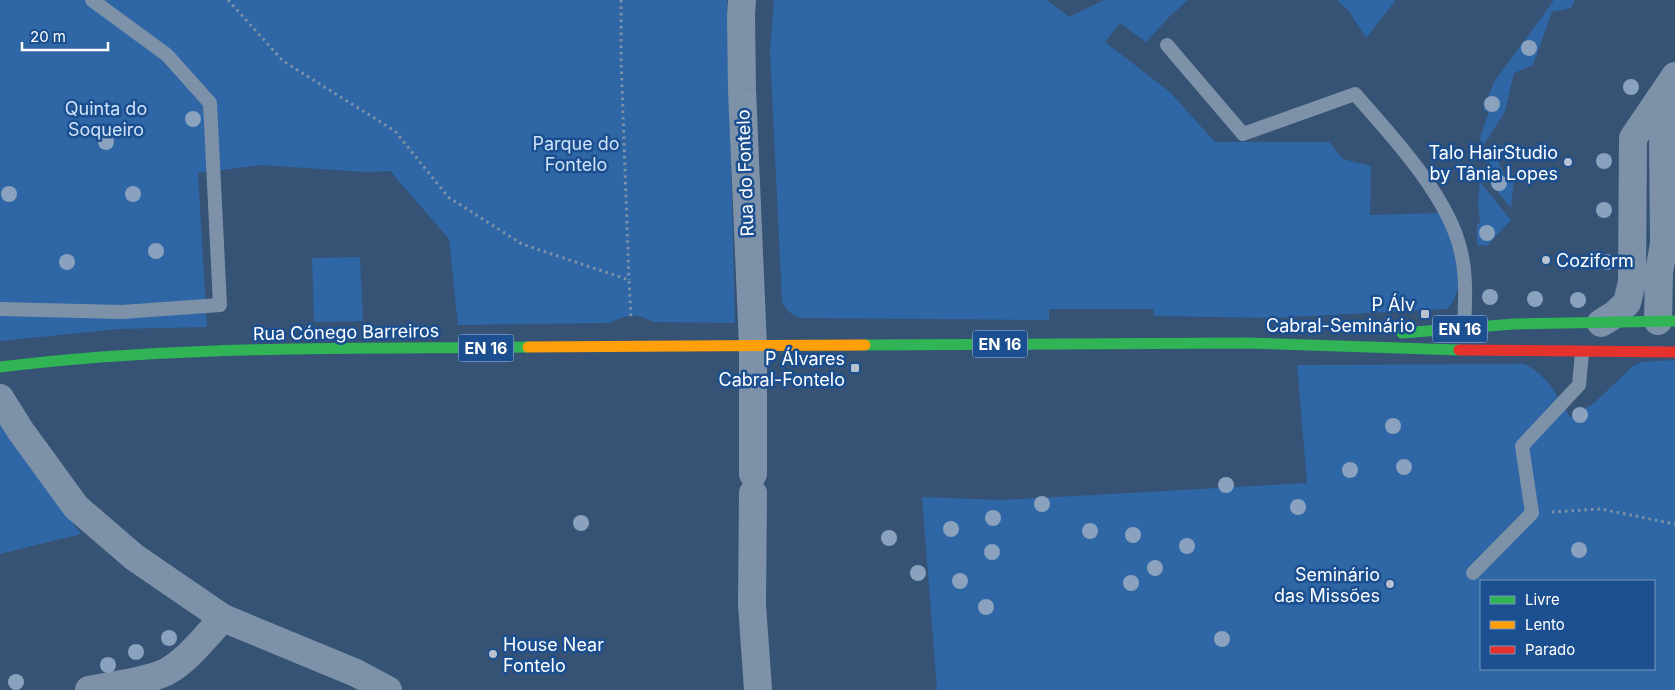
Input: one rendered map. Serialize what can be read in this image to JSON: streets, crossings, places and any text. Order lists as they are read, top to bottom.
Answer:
{
  "streets": {
    "main road": ["EN 16", "Rua Cónego Barreiros"],
    "street": ["Rua do Fontelo"]
  },
  "crossings": [
    ["Rua do Fontelo", "EN 16"],
    ["Rua do Fontelo", "Rua Cónego Barreiros"],
    ["EN 16", "Rua Cónego Barreiros"]
  ],
  "parks": ["Quinta do Soqueiro", "Parque do Fontelo"],
  "places": {
    "other": [
      "Talo HairStudio by Tânia Lopes",
      "Coziform",
      "Seminário das Missões",
      "House Near Fontelo"
    ],
    "transit": ["P Álv Cabral-Seminário", "P Álvares Cabral-Fontelo"]
  },
  "legend": ["Livre", "Lento", "Parado"],
  "scale_bar": "20 m"
}
